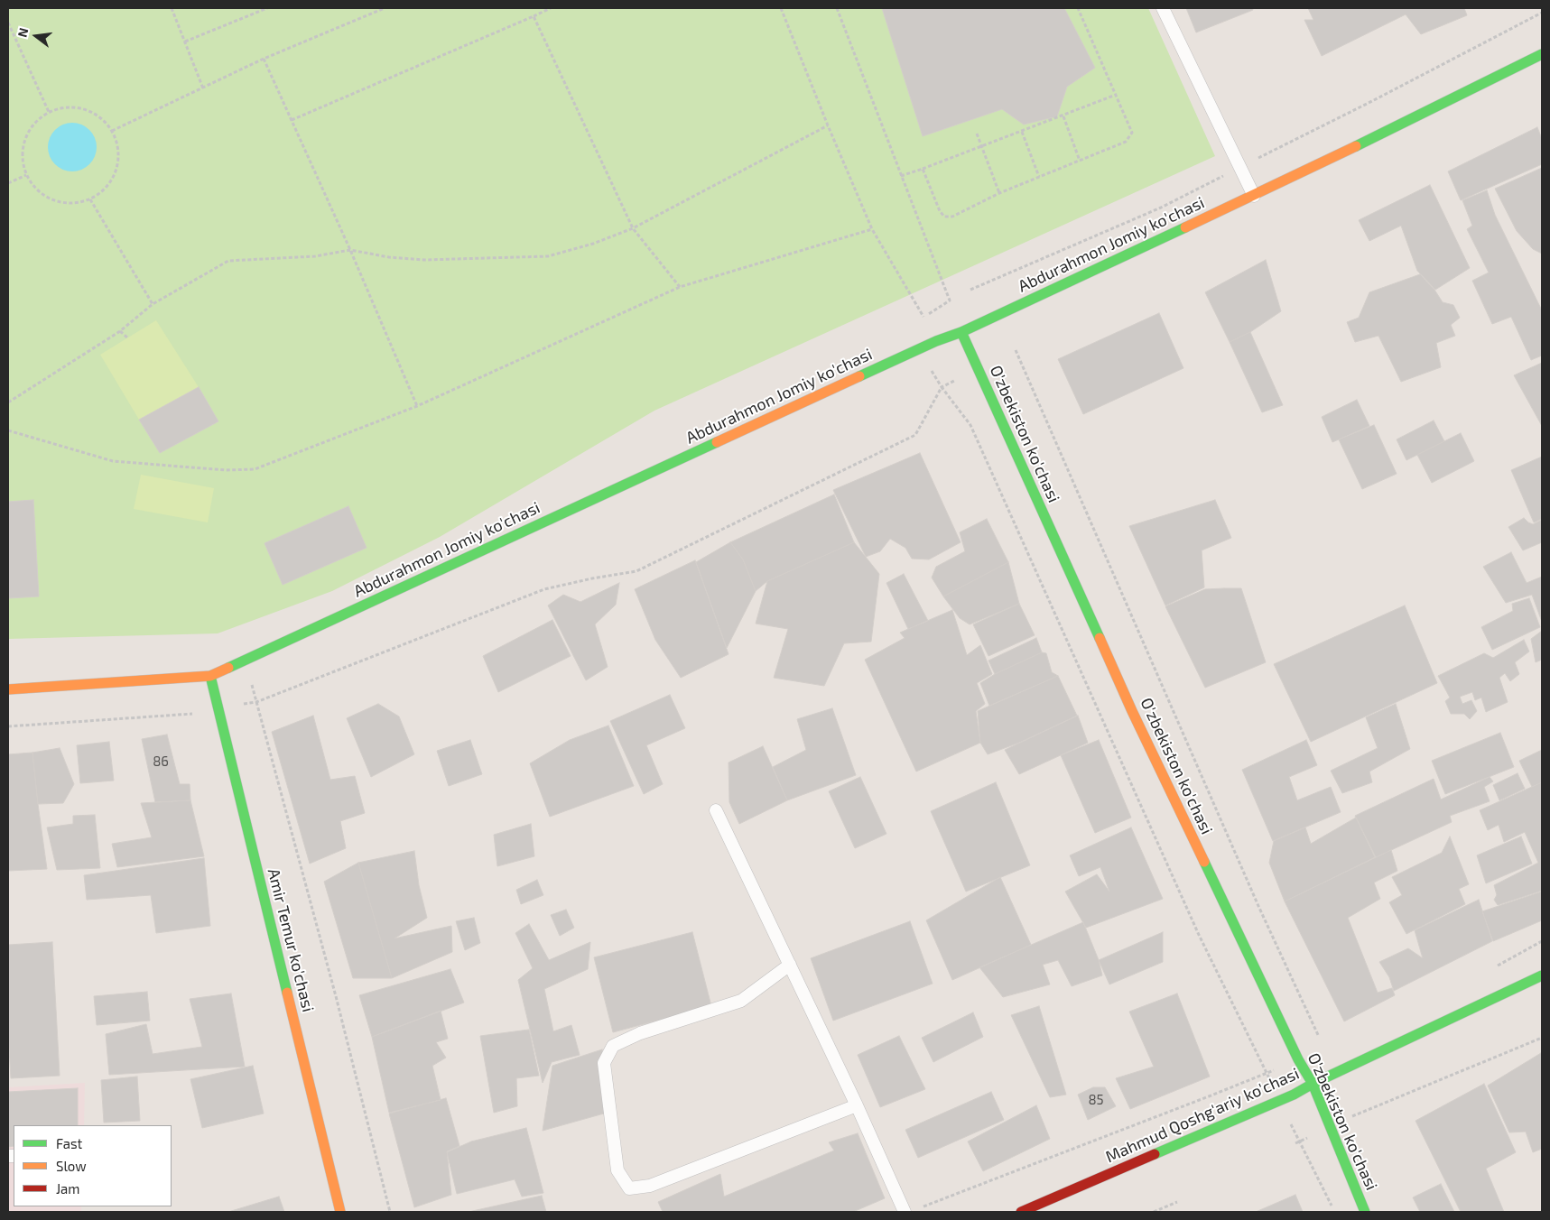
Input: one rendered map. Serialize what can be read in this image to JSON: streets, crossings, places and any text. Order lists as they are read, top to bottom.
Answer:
{
  "streets": {
    "main road": [
      "Abdurahmon Jomiy ko'chasi",
      "O'zbekiston ko'chasi",
      "Amir Temur ko'chasi",
      "Mahmud Qoshg'ariy ko'chasi"
    ]
  },
  "crossings": [
    ["Abdurahmon Jomiy ko'chasi", "O'zbekiston ko'chasi"],
    ["Abdurahmon Jomiy ko'chasi", "Amir Temur ko'chasi"],
    ["O'zbekiston ko'chasi", "Mahmud Qoshg'ariy ko'chasi"]
  ],
  "house_numbers": ["86", "85"],
  "legend": ["Fast", "Slow", "Jam"],
  "north": "left"
}
